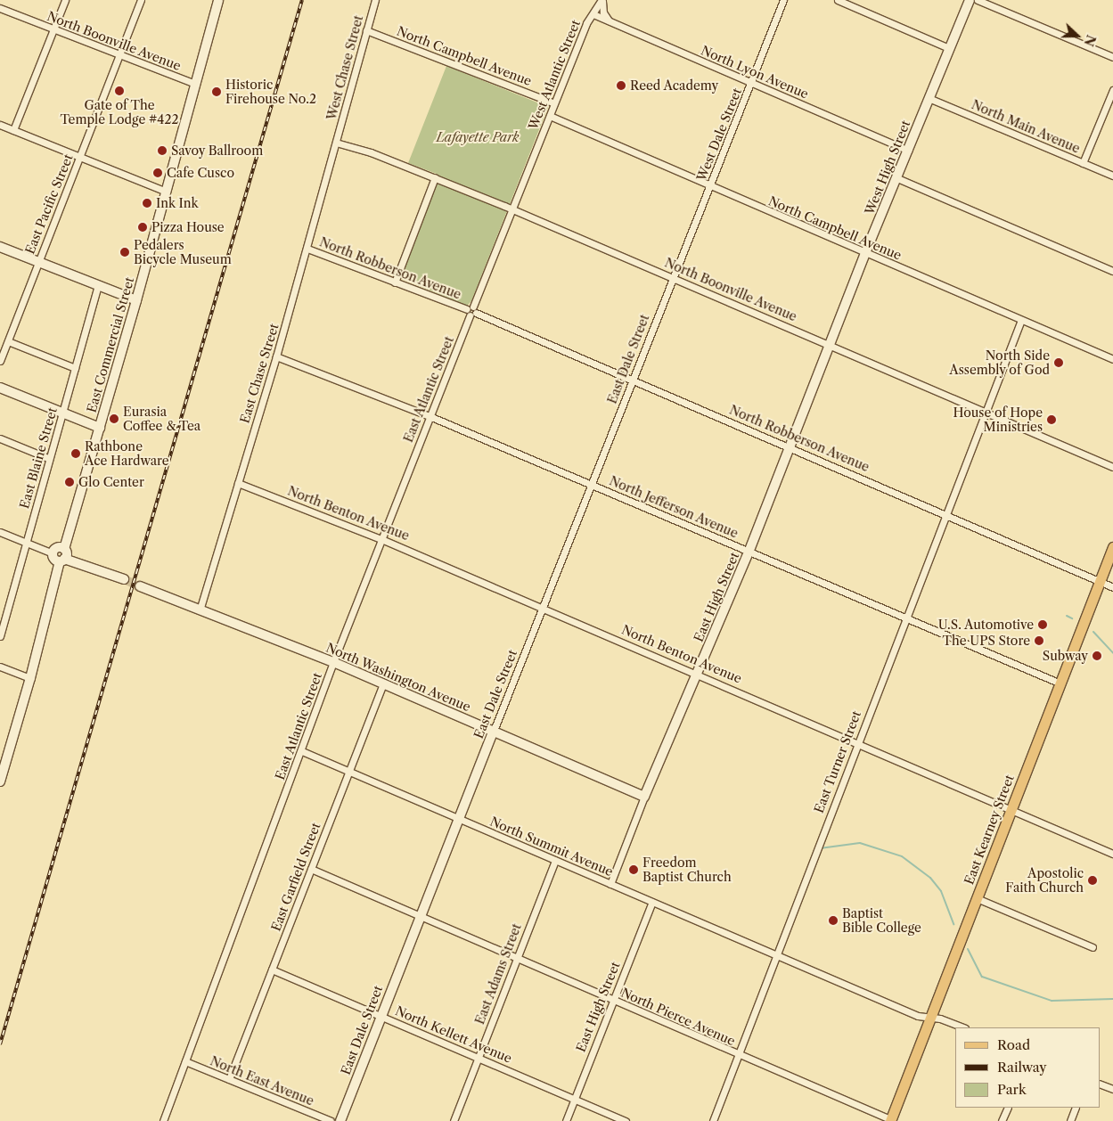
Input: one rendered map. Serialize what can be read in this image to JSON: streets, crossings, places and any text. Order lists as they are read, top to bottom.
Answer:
{
  "streets": {
    "main road": ["East Kearney Street"],
    "street": [
      "North Boonville Avenue",
      "North Campbell Avenue",
      "West Chase Street",
      "North Lyon Avenue",
      "West Atlantic Street",
      "North Main Avenue",
      "West Dale Street",
      "West High Street",
      "East Pacific Street",
      "North Robberson Avenue",
      "East Commercial Street",
      "East Dale Street",
      "East Chase Street",
      "East Atlantic Street",
      "East Blaine Street",
      "North Jefferson Avenue",
      "North Benton Avenue",
      "East High Street",
      "North Washington Avenue",
      "East Turner Street",
      "North Summit Avenue",
      "East Garfield Street",
      "East Adams Street",
      "North Pierce Avenue",
      "North Kellett Avenue",
      "North East Avenue"
    ]
  },
  "crossings": [
    ["North Boonville Avenue", "West Chase Street"],
    ["North Boonville Avenue", "West Atlantic Street"],
    ["North Boonville Avenue", "West Dale Street"],
    ["North Boonville Avenue", "West High Street"],
    ["North Boonville Avenue", "East Pacific Street"],
    ["North Boonville Avenue", "East Commercial Street"],
    ["North Boonville Avenue", "East Dale Street"],
    ["North Boonville Avenue", "East Chase Street"],
    ["North Boonville Avenue", "East Atlantic Street"],
    ["North Boonville Avenue", "East High Street"],
    ["North Boonville Avenue", "East Turner Street"],
    ["North Campbell Avenue", "West Chase Street"],
    ["North Campbell Avenue", "West Atlantic Street"],
    ["North Campbell Avenue", "West Dale Street"],
    ["North Campbell Avenue", "West High Street"],
    ["North Campbell Avenue", "East Turner Street"],
    ["West Chase Street", "East Chase Street"],
    ["North Lyon Avenue", "West Atlantic Street"],
    ["North Lyon Avenue", "West Dale Street"],
    ["North Lyon Avenue", "West High Street"],
    ["West Atlantic Street", "East Atlantic Street"],
    ["North Main Avenue", "West High Street"],
    ["West Dale Street", "East Dale Street"],
    ["West High Street", "East High Street"],
    ["North Robberson Avenue", "East Dale Street"],
    ["North Robberson Avenue", "East Chase Street"],
    ["North Robberson Avenue", "East Atlantic Street"],
    ["North Robberson Avenue", "East High Street"],
    ["North Robberson Avenue", "East Turner Street"],
    ["North Robberson Avenue", "East Kearney Street"],
    ["East Dale Street", "North Jefferson Avenue"],
    ["East Dale Street", "North Benton Avenue"],
    ["East Dale Street", "North Washington Avenue"],
    ["East Dale Street", "North Summit Avenue"],
    ["East Dale Street", "North Pierce Avenue"],
    ["East Dale Street", "North Kellett Avenue"],
    ["East Chase Street", "North Jefferson Avenue"],
    ["East Chase Street", "North Benton Avenue"],
    ["East Chase Street", "North Washington Avenue"],
    ["East Atlantic Street", "North Jefferson Avenue"],
    ["East Atlantic Street", "North Benton Avenue"],
    ["East Atlantic Street", "North Washington Avenue"],
    ["East Atlantic Street", "North Summit Avenue"],
    ["East Atlantic Street", "North East Avenue"],
    ["North Jefferson Avenue", "East High Street"],
    ["North Jefferson Avenue", "East Turner Street"],
    ["North Jefferson Avenue", "East Kearney Street"],
    ["North Benton Avenue", "East High Street"],
    ["North Benton Avenue", "East Turner Street"],
    ["North Benton Avenue", "East Kearney Street"],
    ["East High Street", "North Washington Avenue"],
    ["East High Street", "North Summit Avenue"],
    ["East High Street", "North Pierce Avenue"],
    ["East High Street", "North Kellett Avenue"],
    ["North Washington Avenue", "East Garfield Street"],
    ["East Turner Street", "North Summit Avenue"],
    ["East Turner Street", "North Pierce Avenue"],
    ["East Kearney Street", "North Summit Avenue"],
    ["East Kearney Street", "North Pierce Avenue"],
    ["North Summit Avenue", "East Garfield Street"],
    ["North Summit Avenue", "East Adams Street"],
    ["East Garfield Street", "North Pierce Avenue"],
    ["East Garfield Street", "North Kellett Avenue"],
    ["East Garfield Street", "North East Avenue"],
    ["East Adams Street", "North Pierce Avenue"],
    ["East Adams Street", "North Kellett Avenue"]
  ],
  "parks": ["Lafayette Park"],
  "places": [
    "Reed Academy",
    "Gate of The Temple Lodge #422",
    "Historic Firehouse No.2",
    "Savoy Ballroom",
    "Cafe Cusco",
    "Ink Ink",
    "Pizza House",
    "Pedalers Bicycle Museum",
    "North Side Assembly of God",
    "Eurasia Coffee & Tea",
    "House of Hope Ministries",
    "Rathbone Ace Hardware",
    "Glo Center",
    "U.S. Automotive",
    "The UPS Store",
    "Subway",
    "Freedom Baptist Church",
    "Apostolic Faith Church",
    "Baptist Bible College"
  ],
  "legend": ["Road", "Railway", "Park"],
  "north": "right"
}
